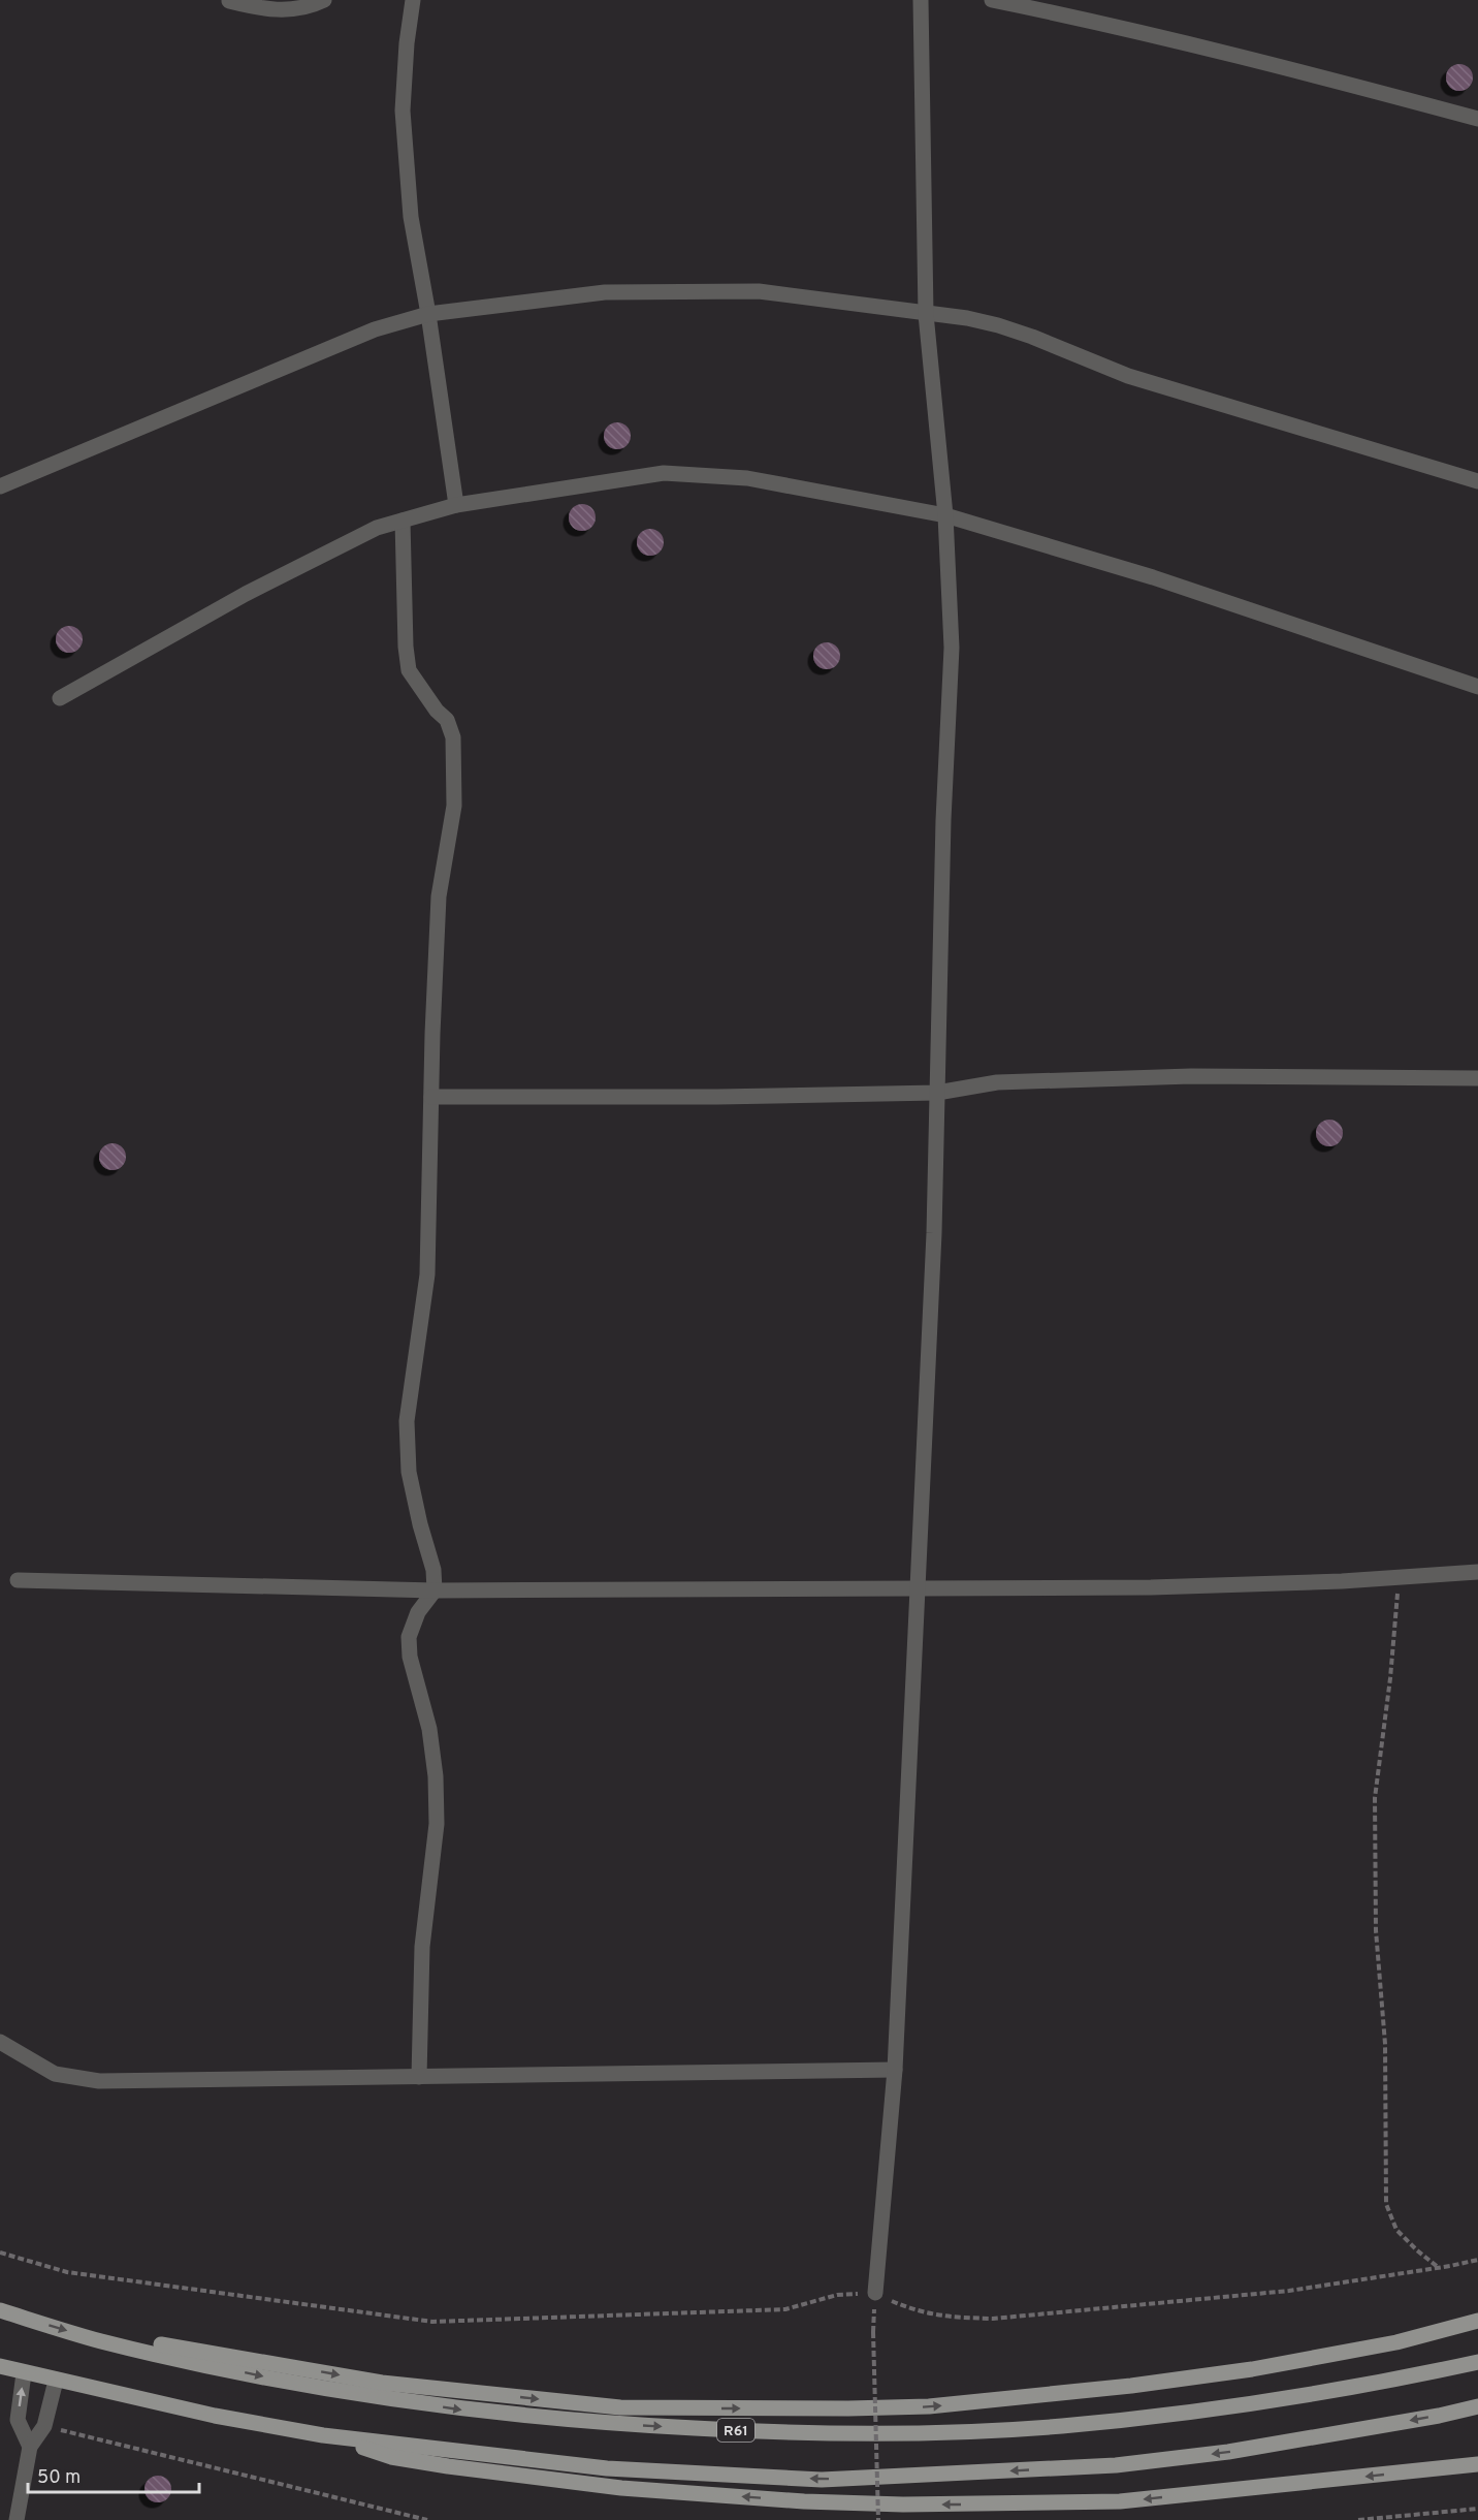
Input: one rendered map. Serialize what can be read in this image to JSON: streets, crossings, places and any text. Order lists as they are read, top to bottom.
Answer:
{
  "streets": {
    "main road": ["R61"]
  },
  "scale_bar": "50 m"
}
